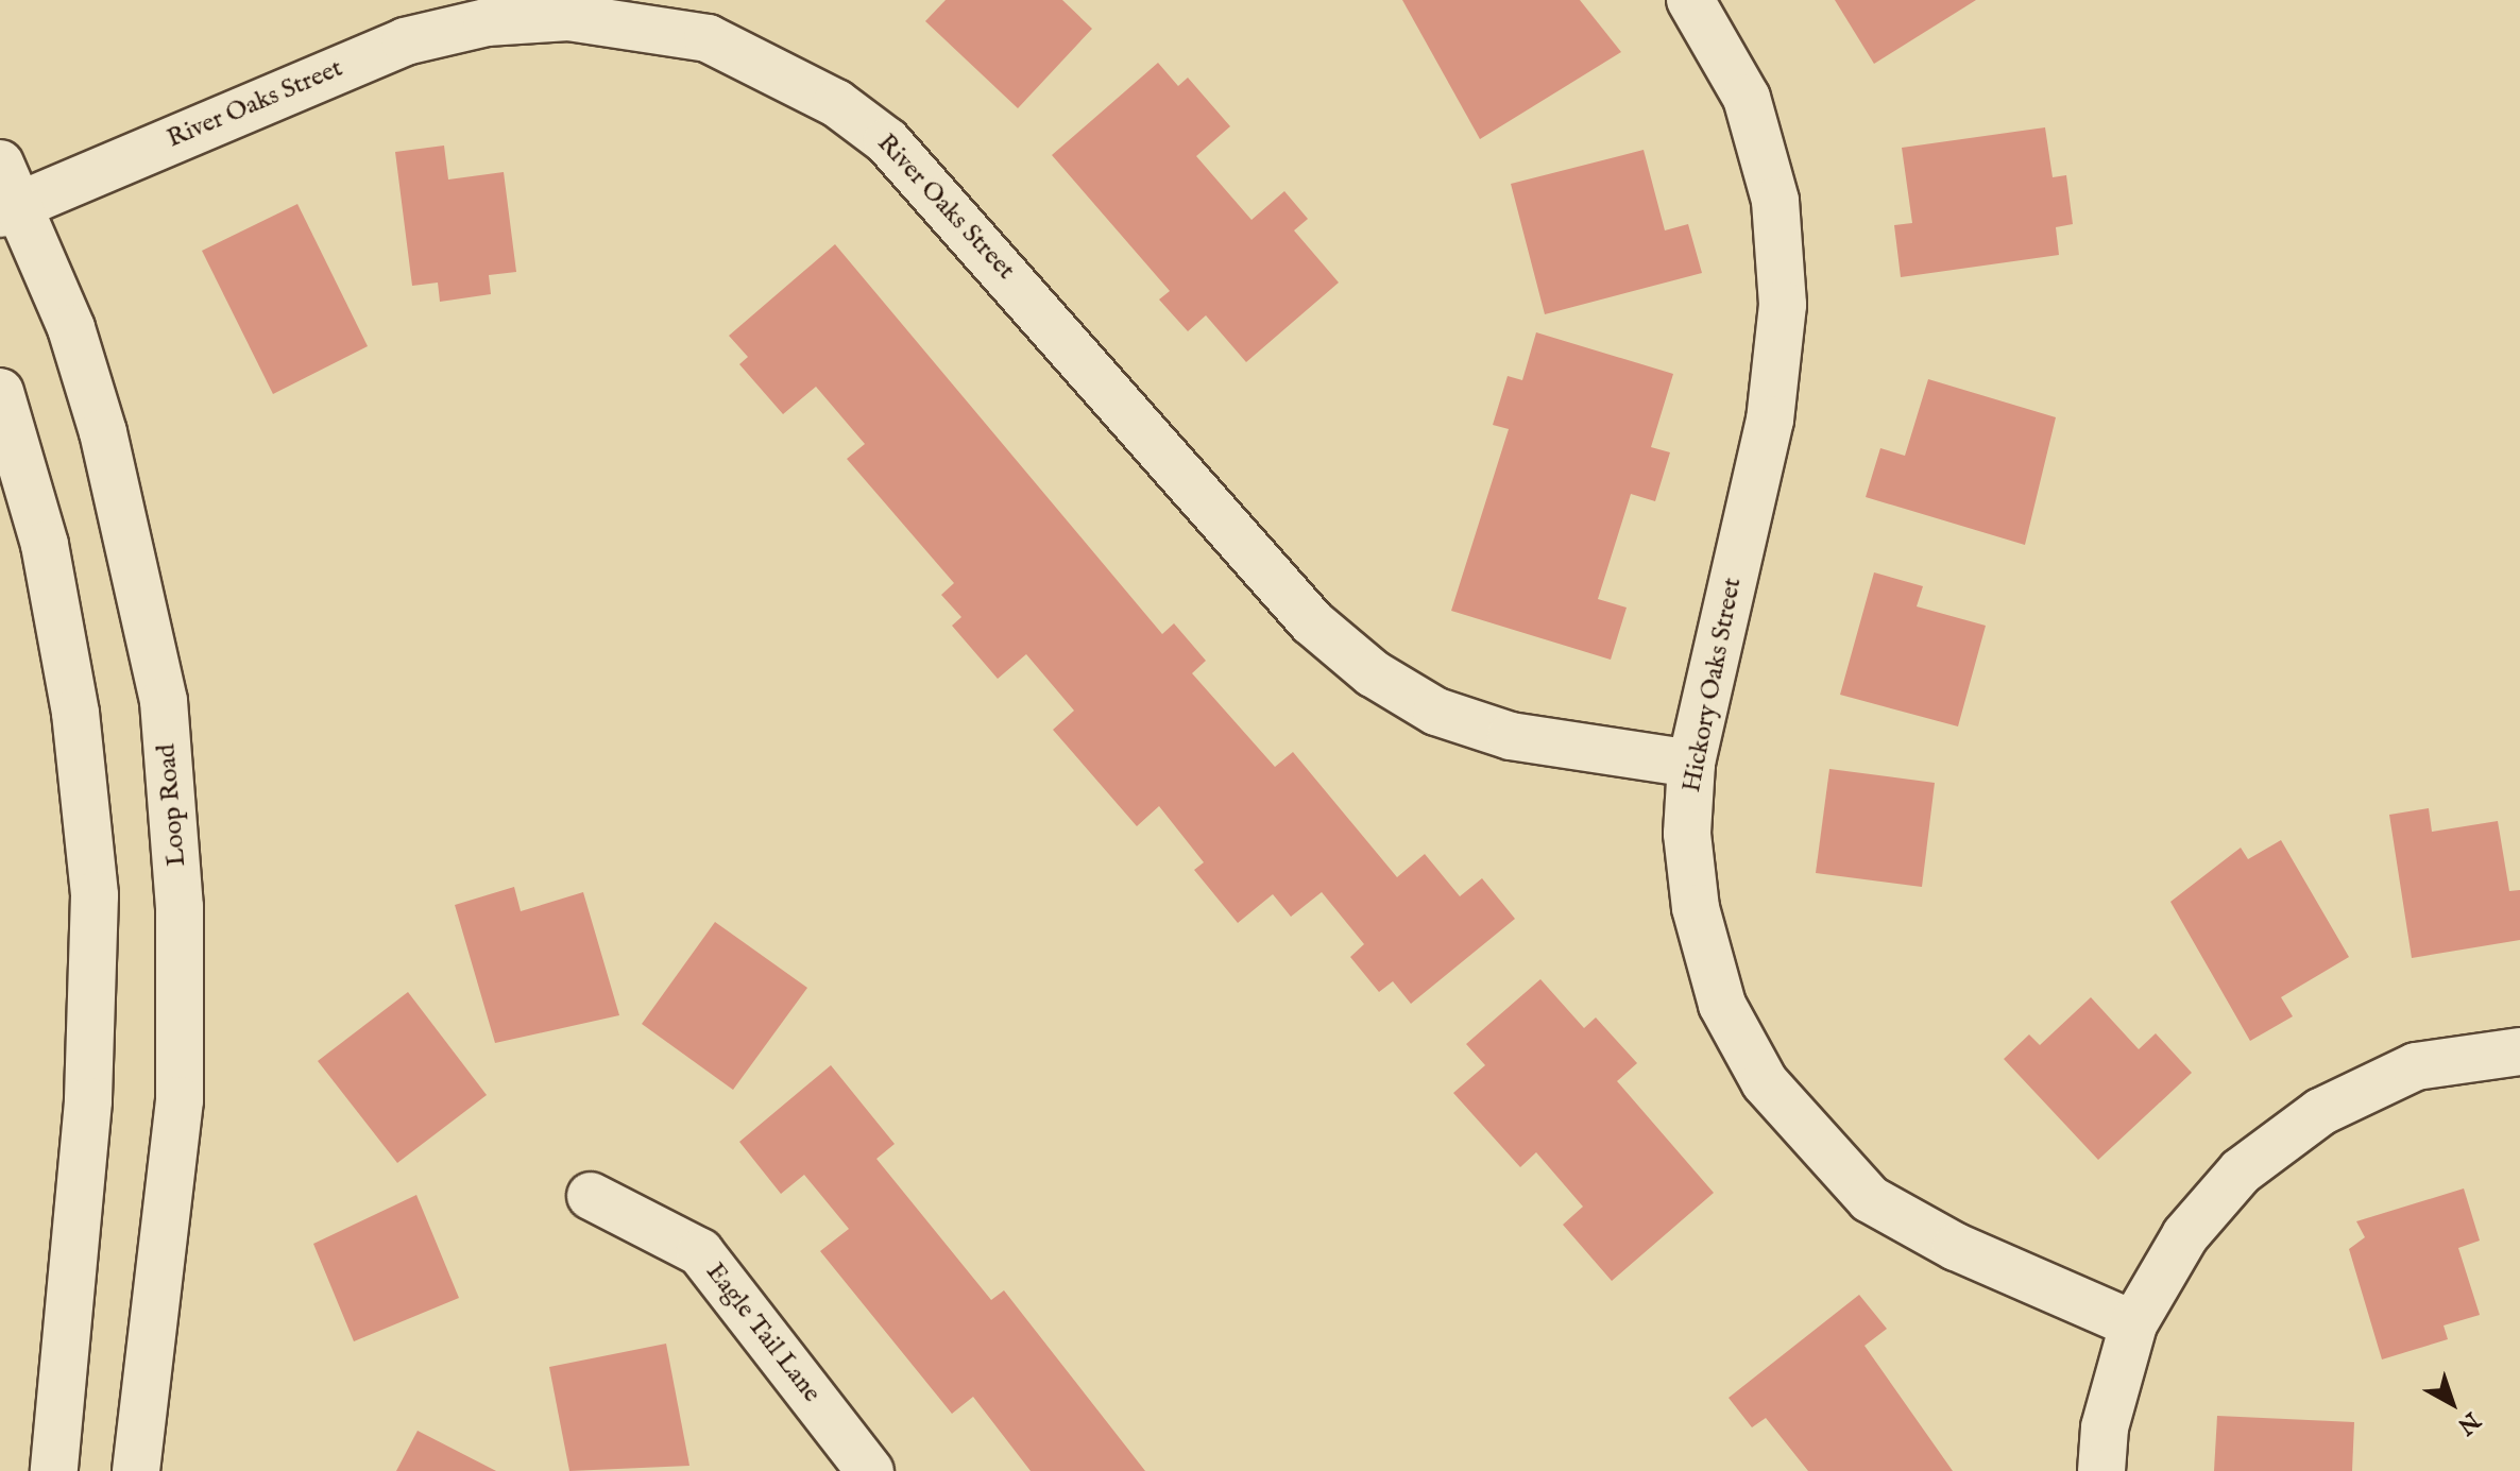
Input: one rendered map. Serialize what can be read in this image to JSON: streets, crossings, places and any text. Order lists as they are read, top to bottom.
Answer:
{
  "streets": {
    "street": [
      "River Oaks Street",
      "Hickory Oaks Street",
      "Loop Road",
      "Eagle Tail Lane"
    ]
  },
  "crossings": [
    ["River Oaks Street", "Hickory Oaks Street"],
    ["River Oaks Street", "Loop Road"]
  ],
  "north": "bottom right"
}
